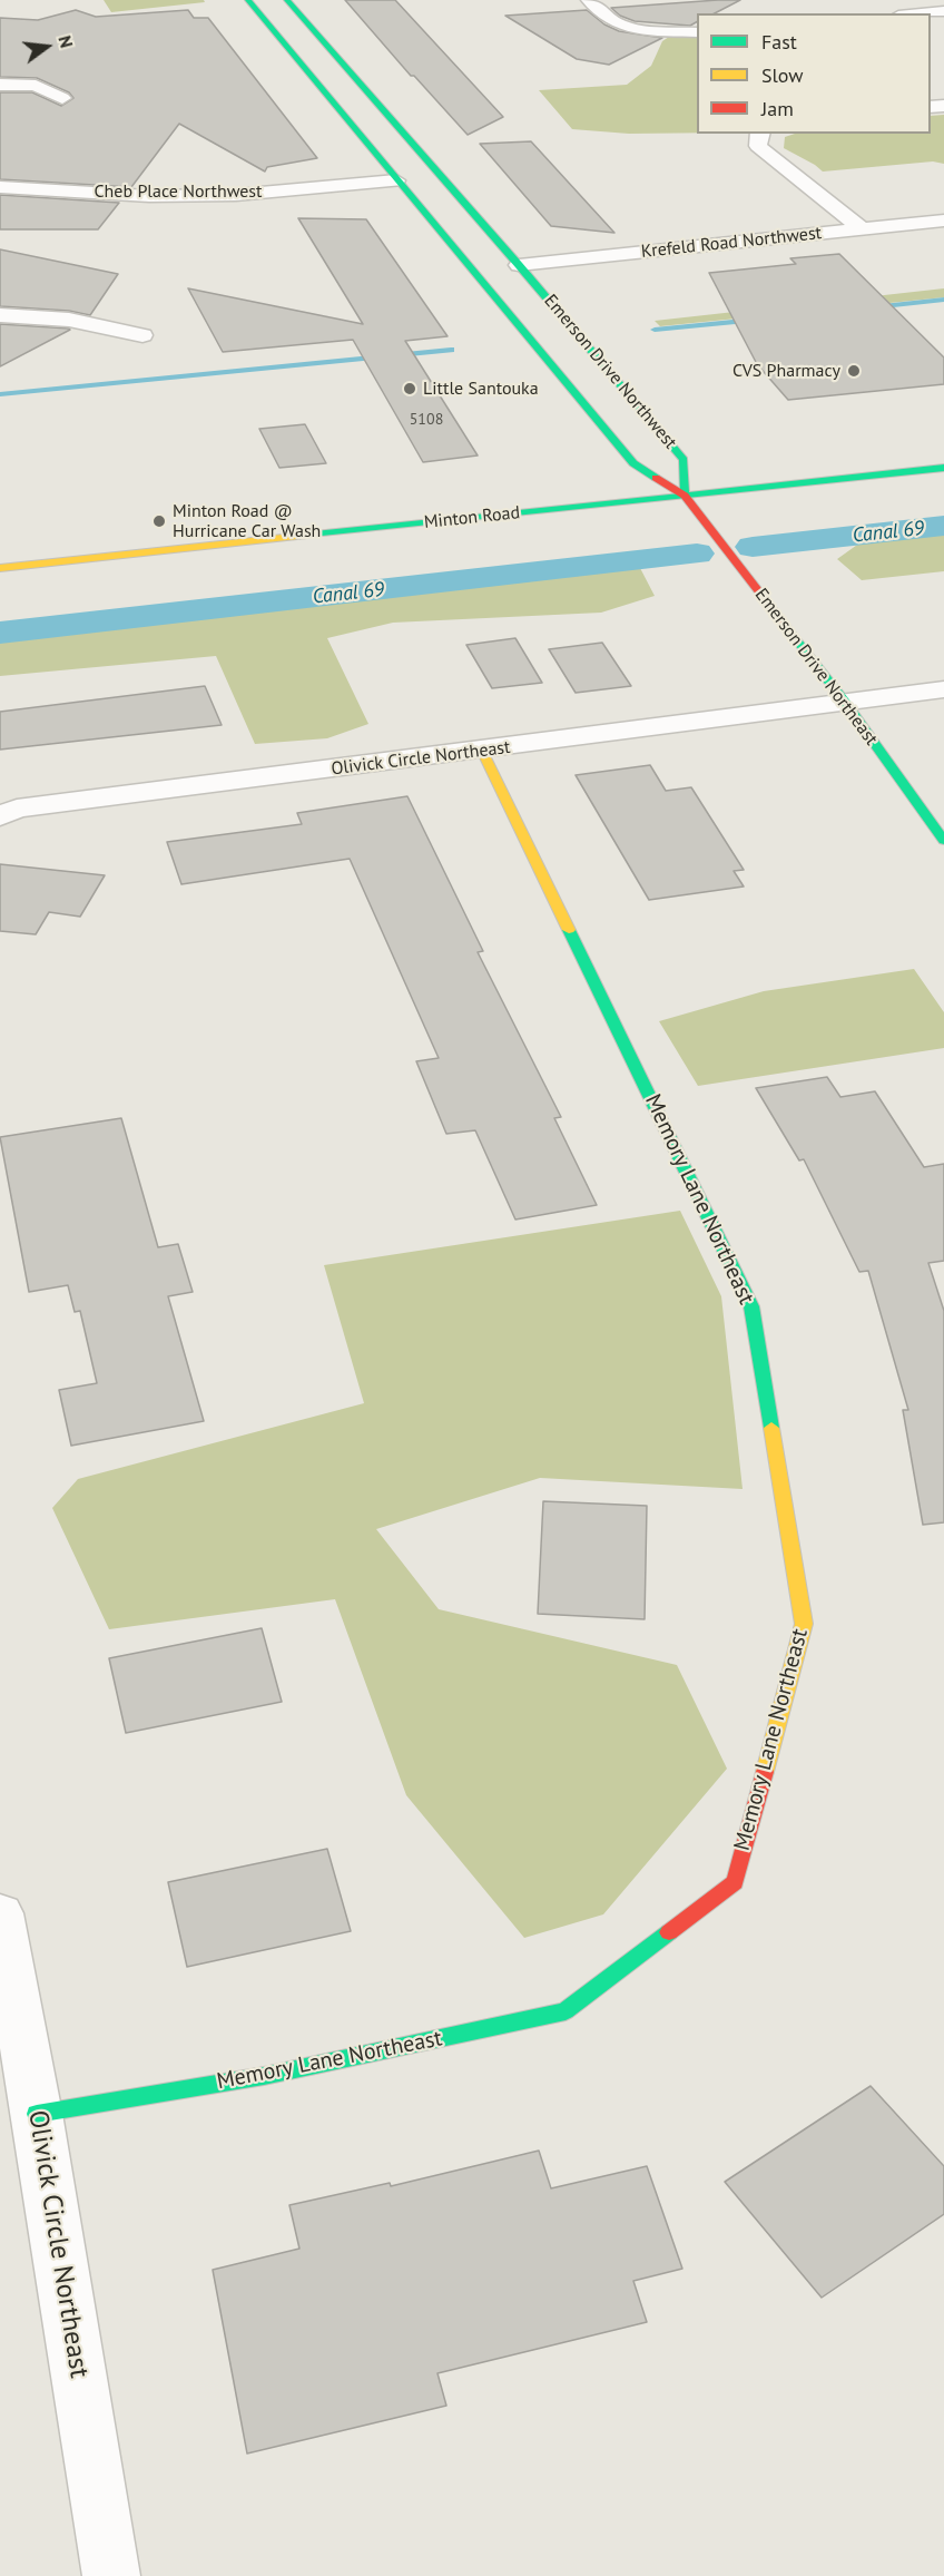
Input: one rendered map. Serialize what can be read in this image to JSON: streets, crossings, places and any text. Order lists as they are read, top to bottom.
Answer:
{
  "streets": {
    "street": [
      "Cheb Place Northwest",
      "Krefeld Road Northwest",
      "Emerson Drive Northwest",
      "Minton Road",
      "Emerson Drive Northeast",
      "Olivick Circle Northeast",
      "Memory Lane Northeast"
    ]
  },
  "crossings": [
    ["Cheb Place Northwest", "Emerson Drive Northwest"],
    ["Krefeld Road Northwest", "Emerson Drive Northwest"],
    ["Emerson Drive Northwest", "Minton Road"],
    ["Emerson Drive Northwest", "Emerson Drive Northeast"],
    ["Minton Road", "Emerson Drive Northeast"],
    ["Emerson Drive Northeast", "Olivick Circle Northeast"],
    ["Olivick Circle Northeast", "Memory Lane Northeast"]
  ],
  "water": ["Canal 69"],
  "places": ["CVS Pharmacy", "Little Santouka", "Minton Road @ Hurricane Car Wash"],
  "house_numbers": ["5108"],
  "legend": ["Fast", "Slow", "Jam"],
  "north": "right"
}
